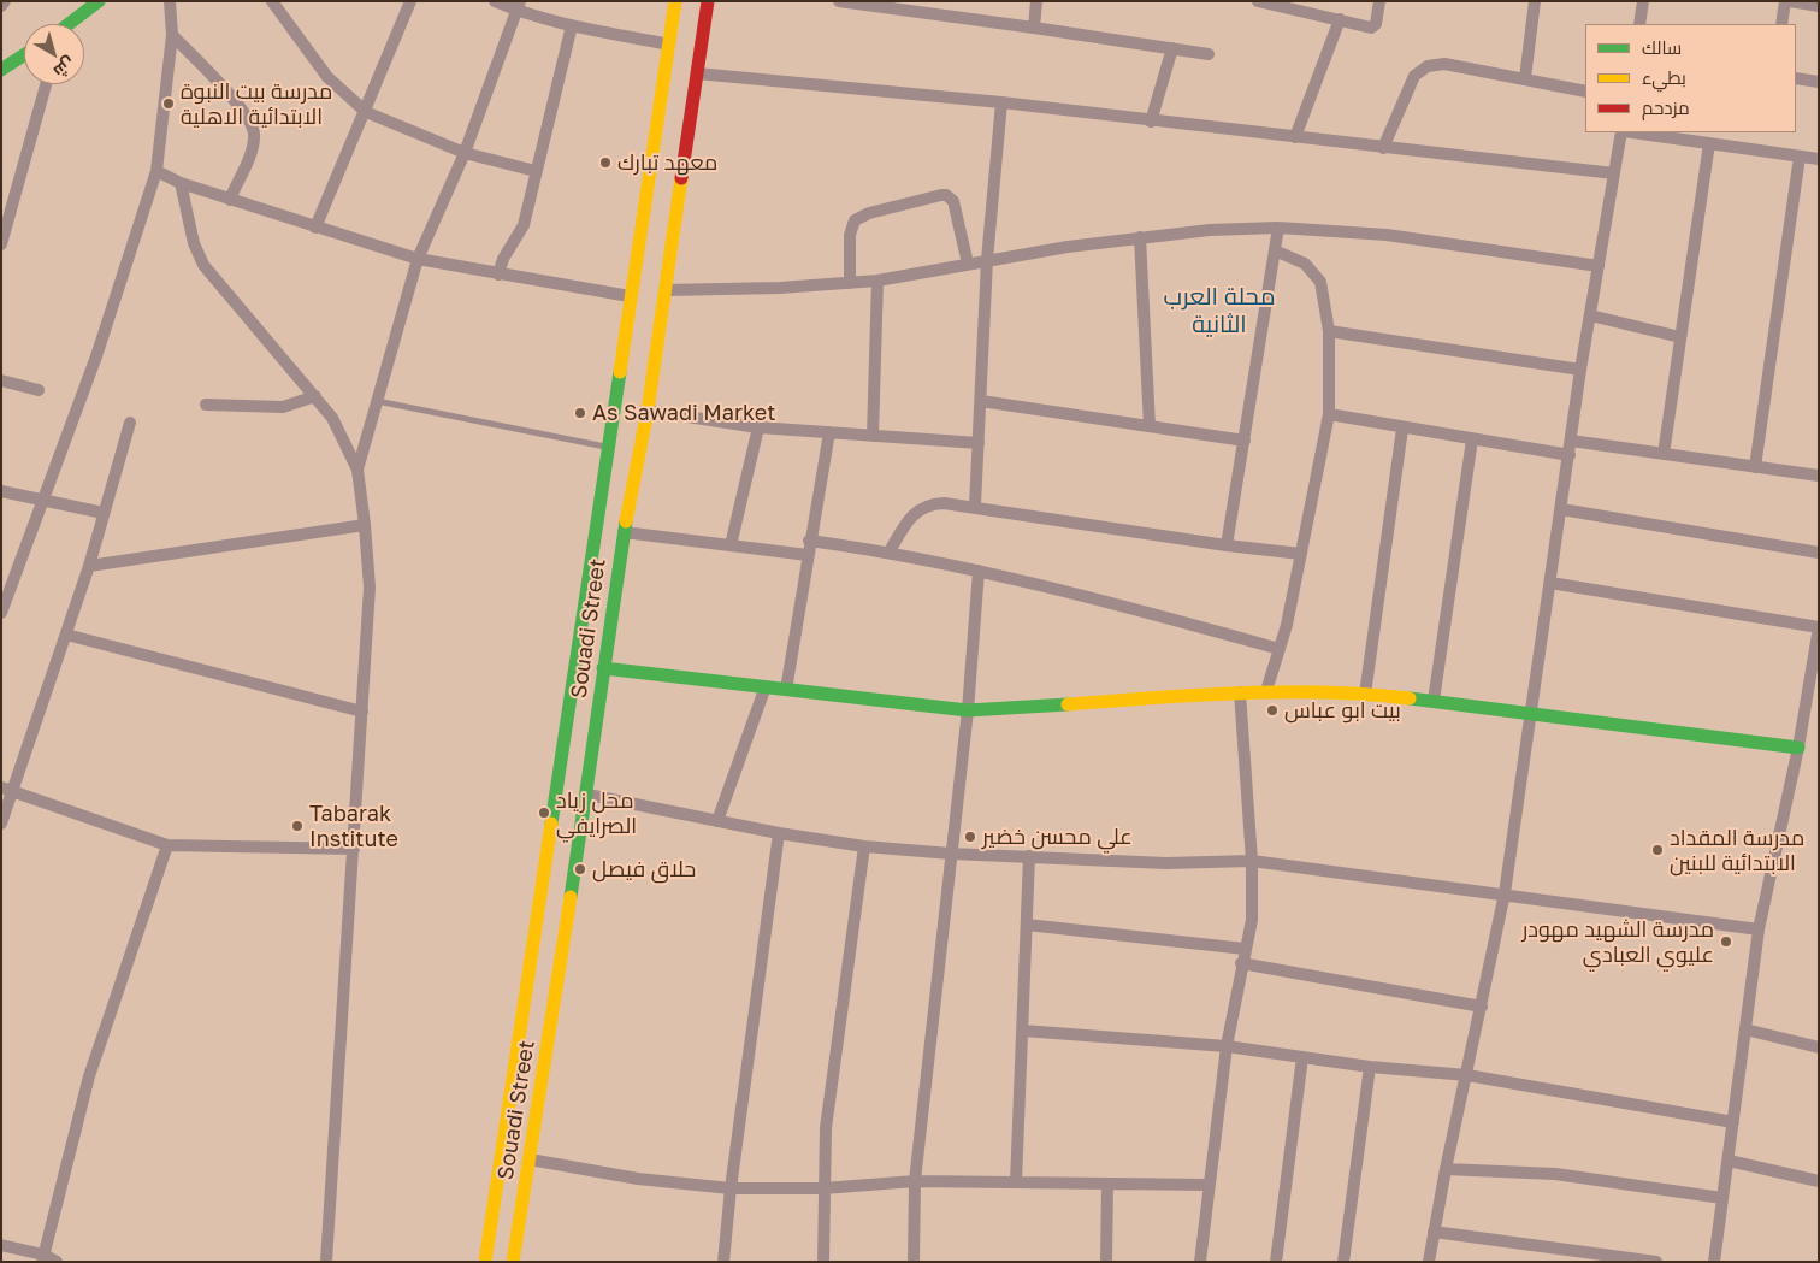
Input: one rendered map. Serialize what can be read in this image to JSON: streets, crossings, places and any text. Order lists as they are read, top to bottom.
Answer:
{
  "streets": {
    "main road": ["Souadi Street"]
  },
  "districts": ["محلة العرب الثانية"],
  "places": [
    "مدرسة بيت النبوة الابتدائية الاهلية",
    "معهد تبارك",
    "As Sawadi Market",
    "بيت ابو عباس",
    "محل زياد الصرايفي",
    "Tabarak Institute",
    "علي محسن خضير",
    "مدرسة المقداد الابتدائية للبنين",
    "حلاق فيصل",
    "مدرسة الشهيد مهودر عليوي العبادي"
  ],
  "legend": ["سالك", "بطيء", "مزدحم"],
  "north": "bottom right"
}
